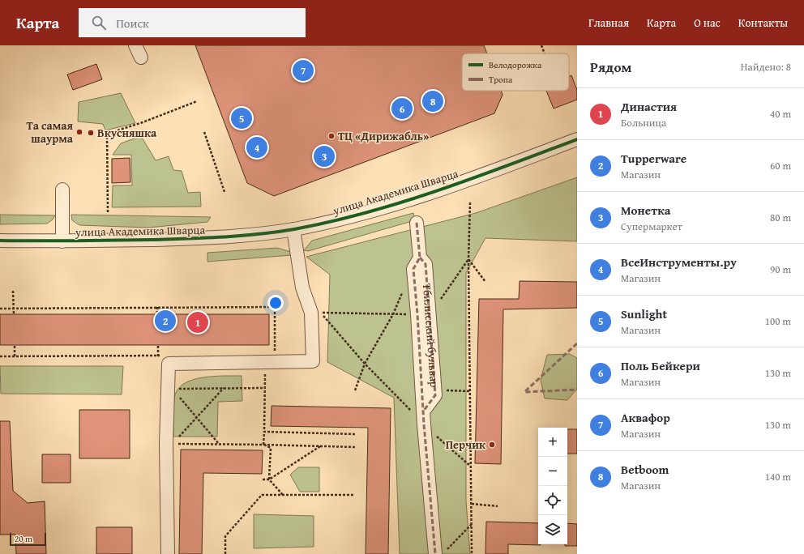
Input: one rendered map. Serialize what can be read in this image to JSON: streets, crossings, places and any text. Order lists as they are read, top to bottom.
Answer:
{
  "streets": {
    "street": ["улица Академика Шварца", "Тбилисский бульвар"]
  },
  "places": [
    "Та самая шаурма",
    "Вкусняшка",
    "ТЦ «Дирижабль»",
    "Перчик"
  ],
  "legend": ["Велодорожка", "Тропа"],
  "scale_bar": "20 m",
  "page": {
    "header": "Карта",
    "search": "Поиск",
    "nav": [
      "Главная",
      "Карта",
      "О нас",
      "Контакты"
    ],
    "heading": ["Рядом", "Найдено: 8"],
    "pins": [
      "7",
      "8",
      "6",
      "5",
      "4",
      "3",
      "2",
      "1"
    ],
    "list": [
      {
        "mark": "1",
        "name": "Династия",
        "note": "Больница",
        "value": "40 m"
      },
      {
        "mark": "2",
        "name": "Tupperware",
        "note": "Магазин",
        "value": "60 m"
      },
      {
        "mark": "3",
        "name": "Монетка",
        "note": "Супермаркет",
        "value": "80 m"
      },
      {
        "mark": "4",
        "name": "ВсеИнструменты.ру",
        "note": "Магазин",
        "value": "90 m"
      },
      {
        "mark": "5",
        "name": "Sunlight",
        "note": "Магазин",
        "value": "100 m"
      },
      {
        "mark": "6",
        "name": "Поль Бейкери",
        "note": "Магазин",
        "value": "130 m"
      },
      {
        "mark": "7",
        "name": "Аквафор",
        "note": "Магазин",
        "value": "130 m"
      },
      {
        "mark": "8",
        "name": "Betboom",
        "note": "Магазин",
        "value": "140 m"
      }
    ],
    "map_buttons": ["+", "−"],
    "scale": "20 m"
  }
}
